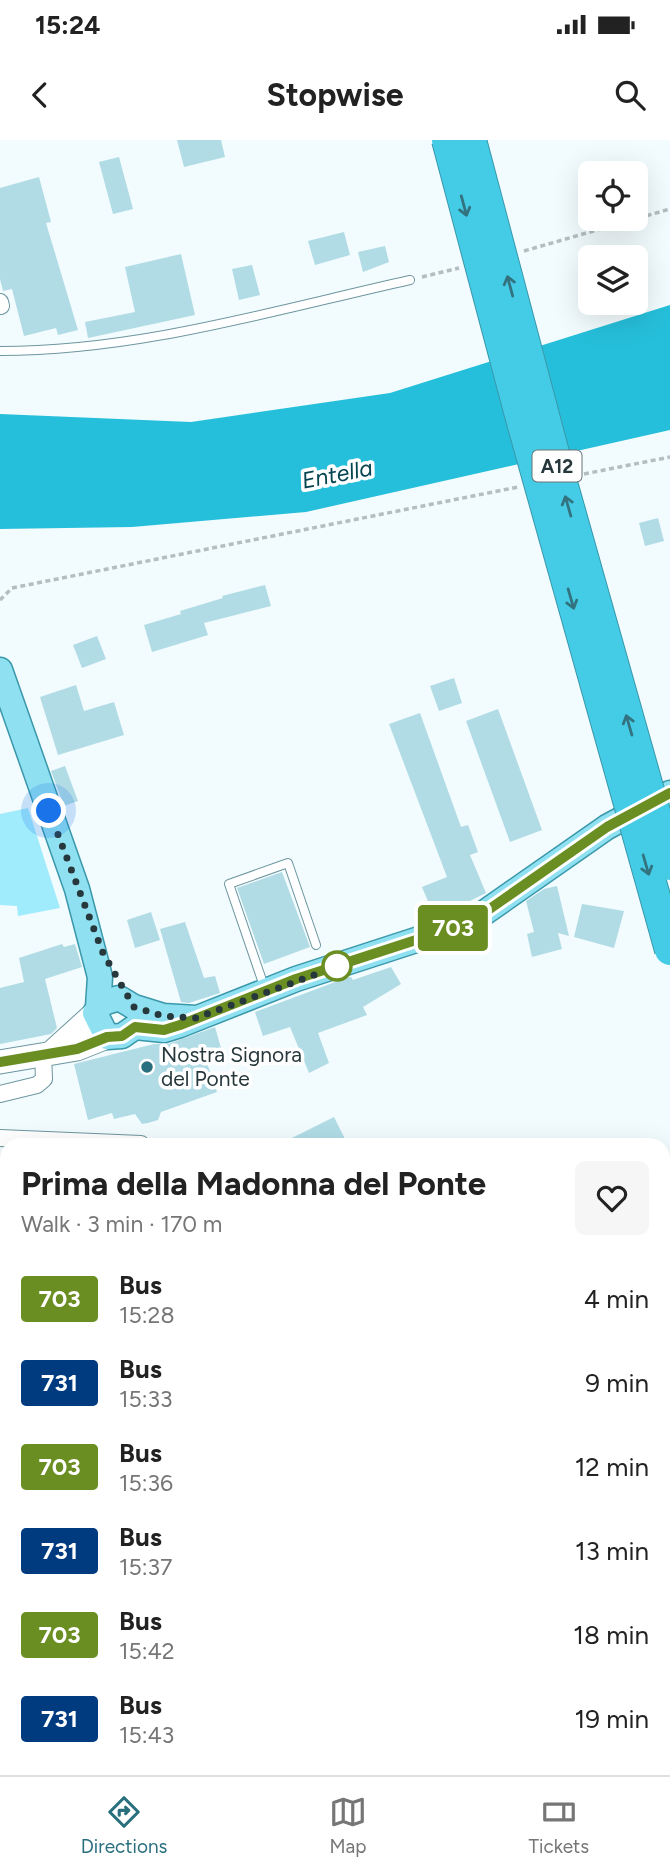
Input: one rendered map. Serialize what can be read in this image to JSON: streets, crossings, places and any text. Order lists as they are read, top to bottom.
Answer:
{
  "streets": {
    "highway": ["A12"]
  },
  "water": ["Entella"],
  "places": ["Nostra Signora del Ponte"],
  "lines": ["bus line 703"],
  "page": {
    "status": "15:24",
    "header": "Stopwise",
    "on_map": "703",
    "heading": ["Prima della Madonna del Ponte", "Walk · 3 min · 170 m"],
    "list": [
      {
        "mark": "703",
        "name": "Bus",
        "note": "15:28",
        "value": "4 min"
      },
      {
        "mark": "731",
        "name": "Bus",
        "note": "15:33",
        "value": "9 min"
      },
      {
        "mark": "703",
        "name": "Bus",
        "note": "15:36",
        "value": "12 min"
      },
      {
        "mark": "731",
        "name": "Bus",
        "note": "15:37",
        "value": "13 min"
      },
      {
        "mark": "703",
        "name": "Bus",
        "note": "15:42",
        "value": "18 min"
      },
      {
        "mark": "731",
        "name": "Bus",
        "note": "15:43",
        "value": "19 min"
      }
    ],
    "tabs": ["Directions", "Map", "Tickets"]
  }
}
